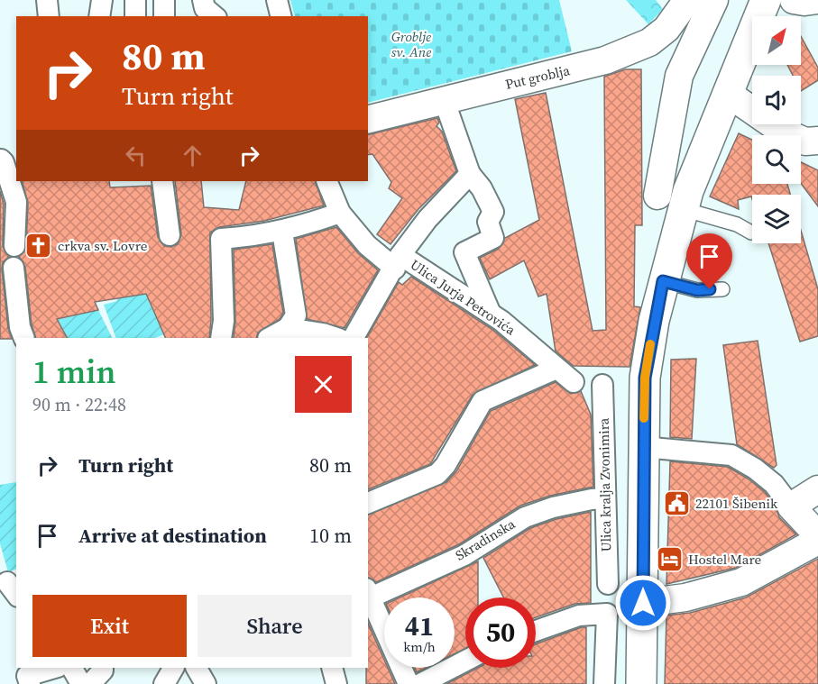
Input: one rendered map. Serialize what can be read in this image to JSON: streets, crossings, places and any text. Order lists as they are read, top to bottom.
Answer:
{
  "streets": {
    "street": [
      "Put groblja",
      "Ulica Jurja Petrovića",
      "Ulica kralja Zvonimira",
      "Skradinska"
    ]
  },
  "crossings": [
    ["Ulica Jurja Petrovića", "Ulica kralja Zvonimira"],
    ["Ulica kralja Zvonimira", "Skradinska"]
  ],
  "parks": ["Groblje sv. Ane"],
  "places": {
    "church": ["crkva sv. Lovre"],
    "public building": ["22101 Šibenik"],
    "hotel": ["Hostel Mare"]
  },
  "north": "top right",
  "page": {
    "turn": ["80 m", "Turn right"],
    "heading": ["1 min", "90 m · 22:48"],
    "list": [
      {
        "name": "Turn right",
        "value": "80 m"
      },
      {
        "name": "Arrive at destination",
        "value": "10 m"
      }
    ],
    "buttons": ["Exit", "Share"],
    "speed": "41 km/h",
    "limit": "50"
  }
}
